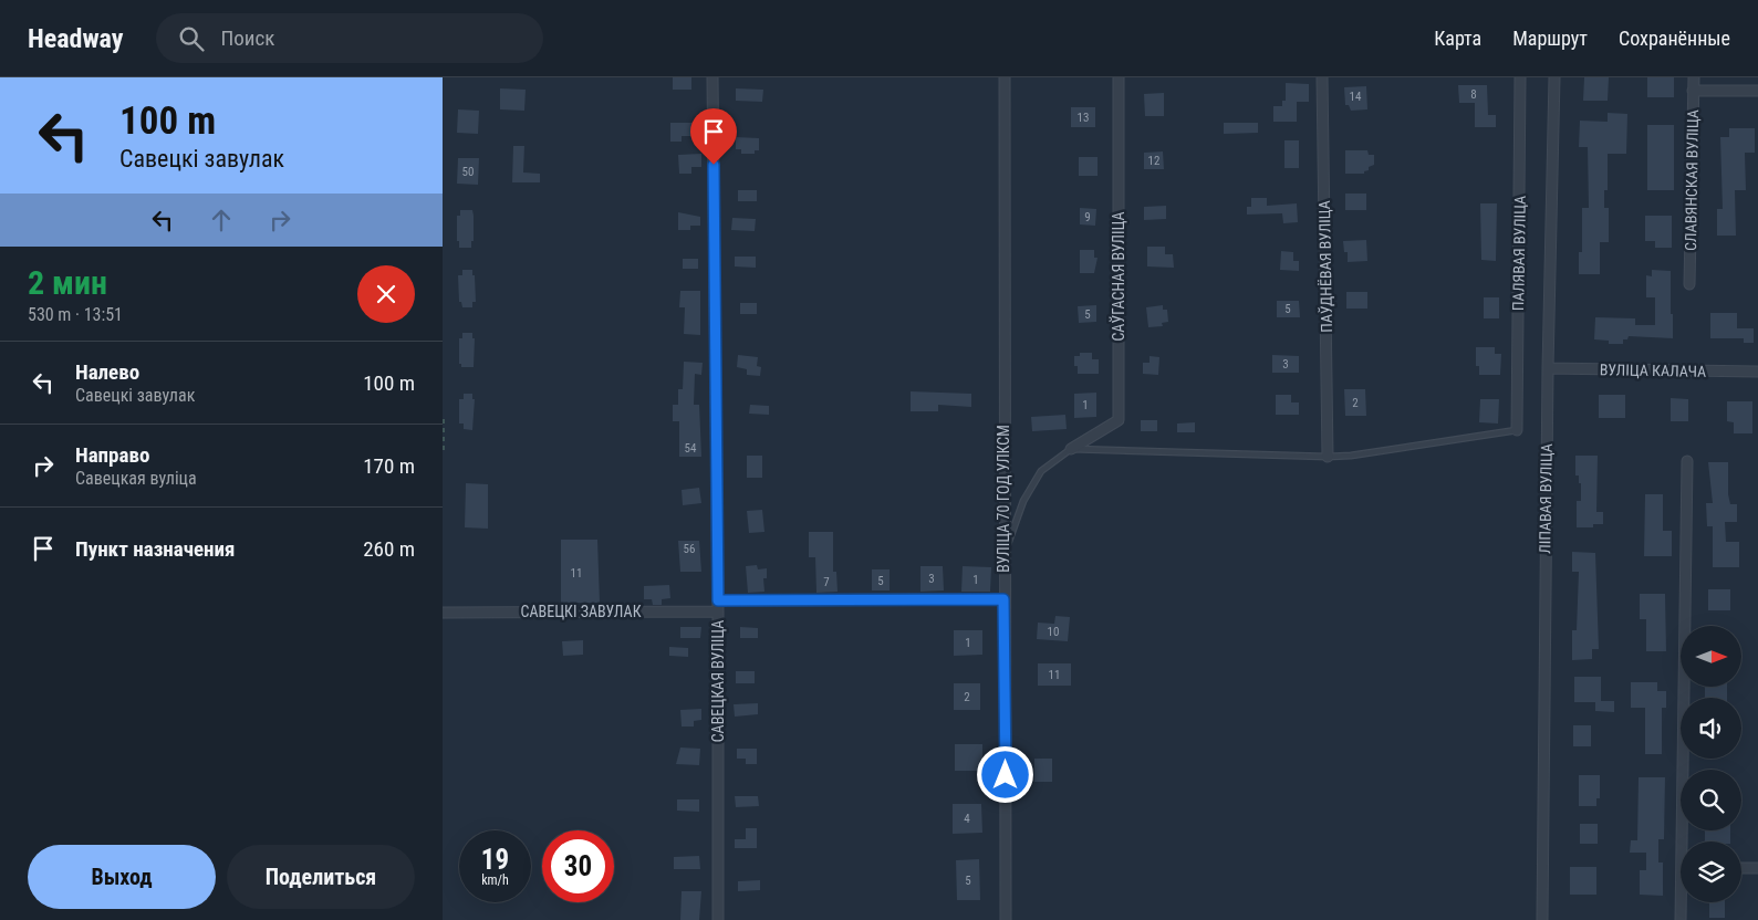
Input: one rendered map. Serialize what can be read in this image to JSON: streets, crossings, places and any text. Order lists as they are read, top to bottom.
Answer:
{
  "streets": {
    "street": [
      "СЛАВЯНСКАЯ ВУЛІЦА",
      "ПАЛЯВАЯ ВУЛІЦА",
      "ПАЎДНЁВАЯ ВУЛІЦА",
      "САЎГАСНАЯ ВУЛІЦА",
      "ВУЛІЦА КАЛАЧА",
      "ВУЛІЦА 70 ГОД УЛКСМ",
      "ЛІПАВАЯ ВУЛІЦА",
      "САВЕЦКІ ЗАВУЛАК",
      "САВЕЦКАЯ ВУЛІЦА"
    ]
  },
  "crossings": [
    ["ВУЛІЦА КАЛАЧА", "ЛІПАВАЯ ВУЛІЦА"],
    ["САВЕЦКІ ЗАВУЛАК", "САВЕЦКАЯ ВУЛІЦА"]
  ],
  "house_numbers": [
    "8",
    "14",
    "13",
    "12",
    "50",
    "9",
    "5",
    "5",
    "3",
    "2",
    "1",
    "54",
    "56",
    "11",
    "3",
    "1",
    "5",
    "7",
    "10",
    "1",
    "11",
    "2",
    "4",
    "5"
  ],
  "north": "right",
  "page": {
    "header": "Headway",
    "search": "Поиск",
    "nav": ["Карта", "Маршрут", "Сохранённые"],
    "turn": ["100 m", "Савецкі завулак"],
    "heading": ["2 мин", "530 m · 13:51"],
    "list": [
      {
        "name": "Налево",
        "note": "Савецкі завулак",
        "value": "100 m"
      },
      {
        "name": "Направо",
        "note": "Савецкая вуліца",
        "value": "170 m"
      },
      {
        "name": "Пункт назначения",
        "value": "260 m"
      }
    ],
    "speed": "19 km/h",
    "limit": "30",
    "buttons": ["Выход", "Поделиться"]
  }
}
